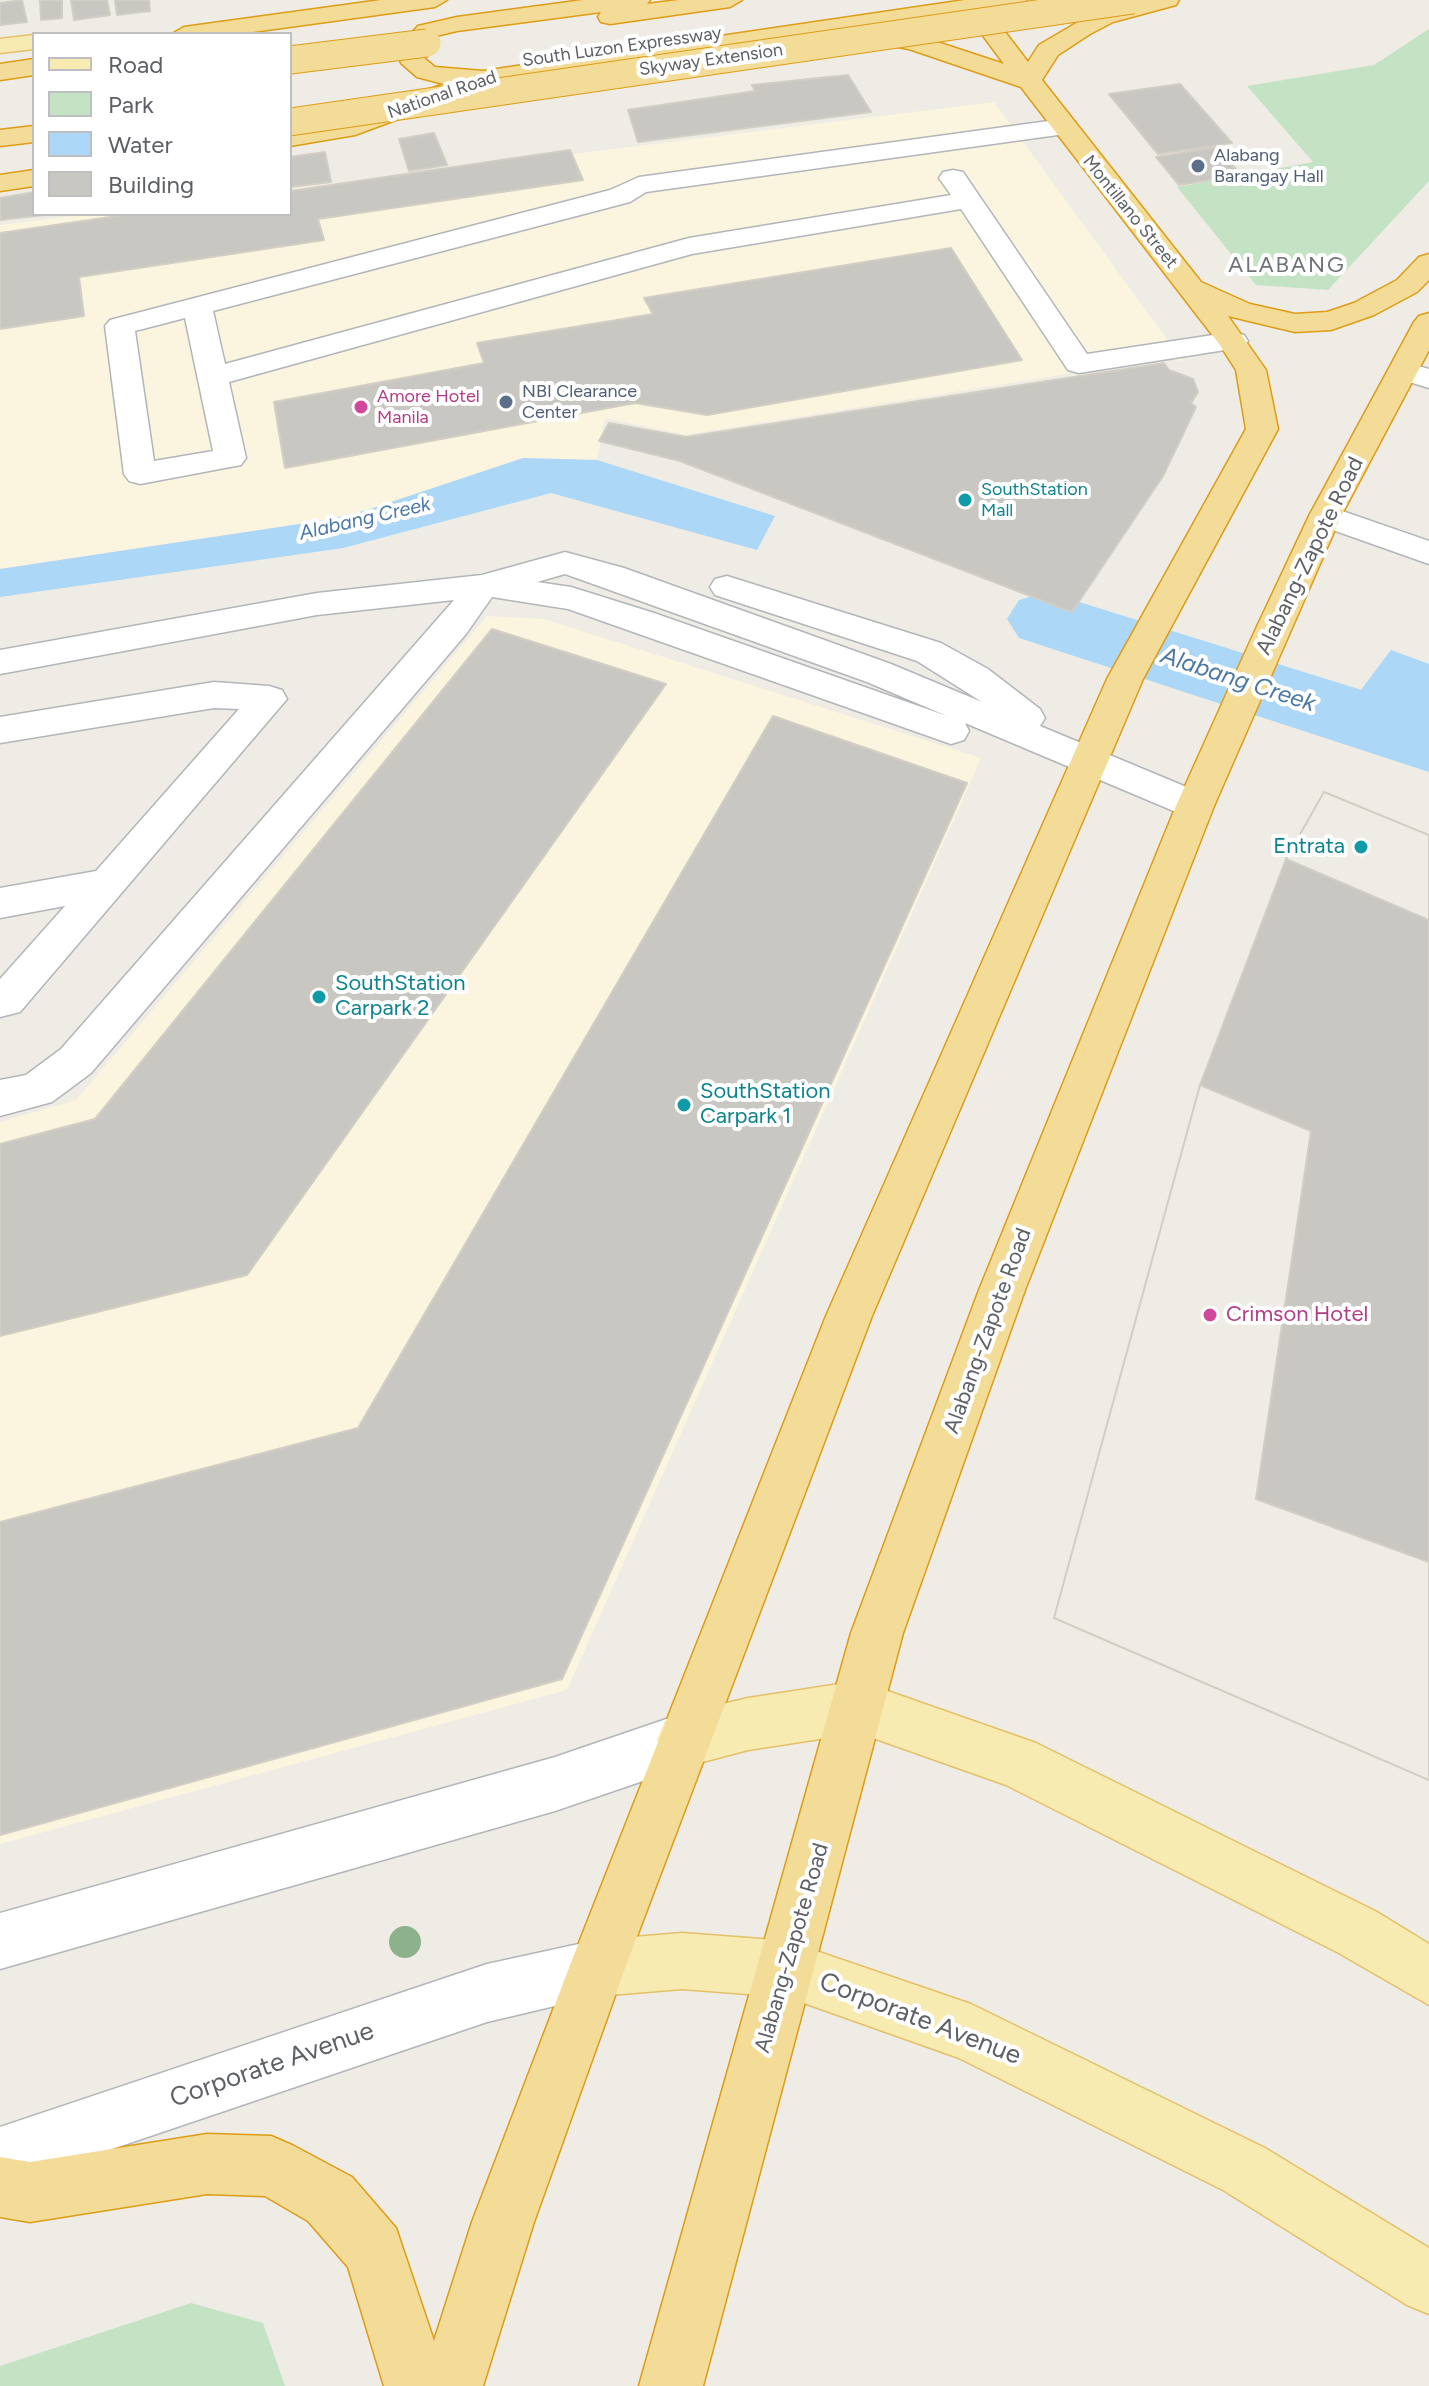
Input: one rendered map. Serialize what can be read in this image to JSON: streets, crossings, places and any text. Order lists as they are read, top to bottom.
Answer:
{
  "streets": {
    "highway": [
      "South Luzon Expressway",
      "Skyway Extension",
      "National Road",
      "Montillano Street",
      "Alabang-Zapote Road"
    ],
    "main road": ["Corporate Avenue"]
  },
  "crossings": [
    ["South Luzon Expressway", "National Road"],
    ["South Luzon Expressway", "Montillano Street"],
    ["National Road", "Montillano Street"],
    ["Alabang-Zapote Road", "Corporate Avenue"]
  ],
  "districts": ["ALABANG"],
  "water": ["Alabang Creek"],
  "places": [
    "Alabang Barangay Hall",
    "NBI Clearance Center",
    "Amore Hotel Manila",
    "SouthStation Mall",
    "Entrata",
    "SouthStation Carpark 2",
    "SouthStation Carpark 1",
    "Crimson Hotel"
  ],
  "legend": [
    "Road",
    "Park",
    "Water",
    "Building"
  ]
}
